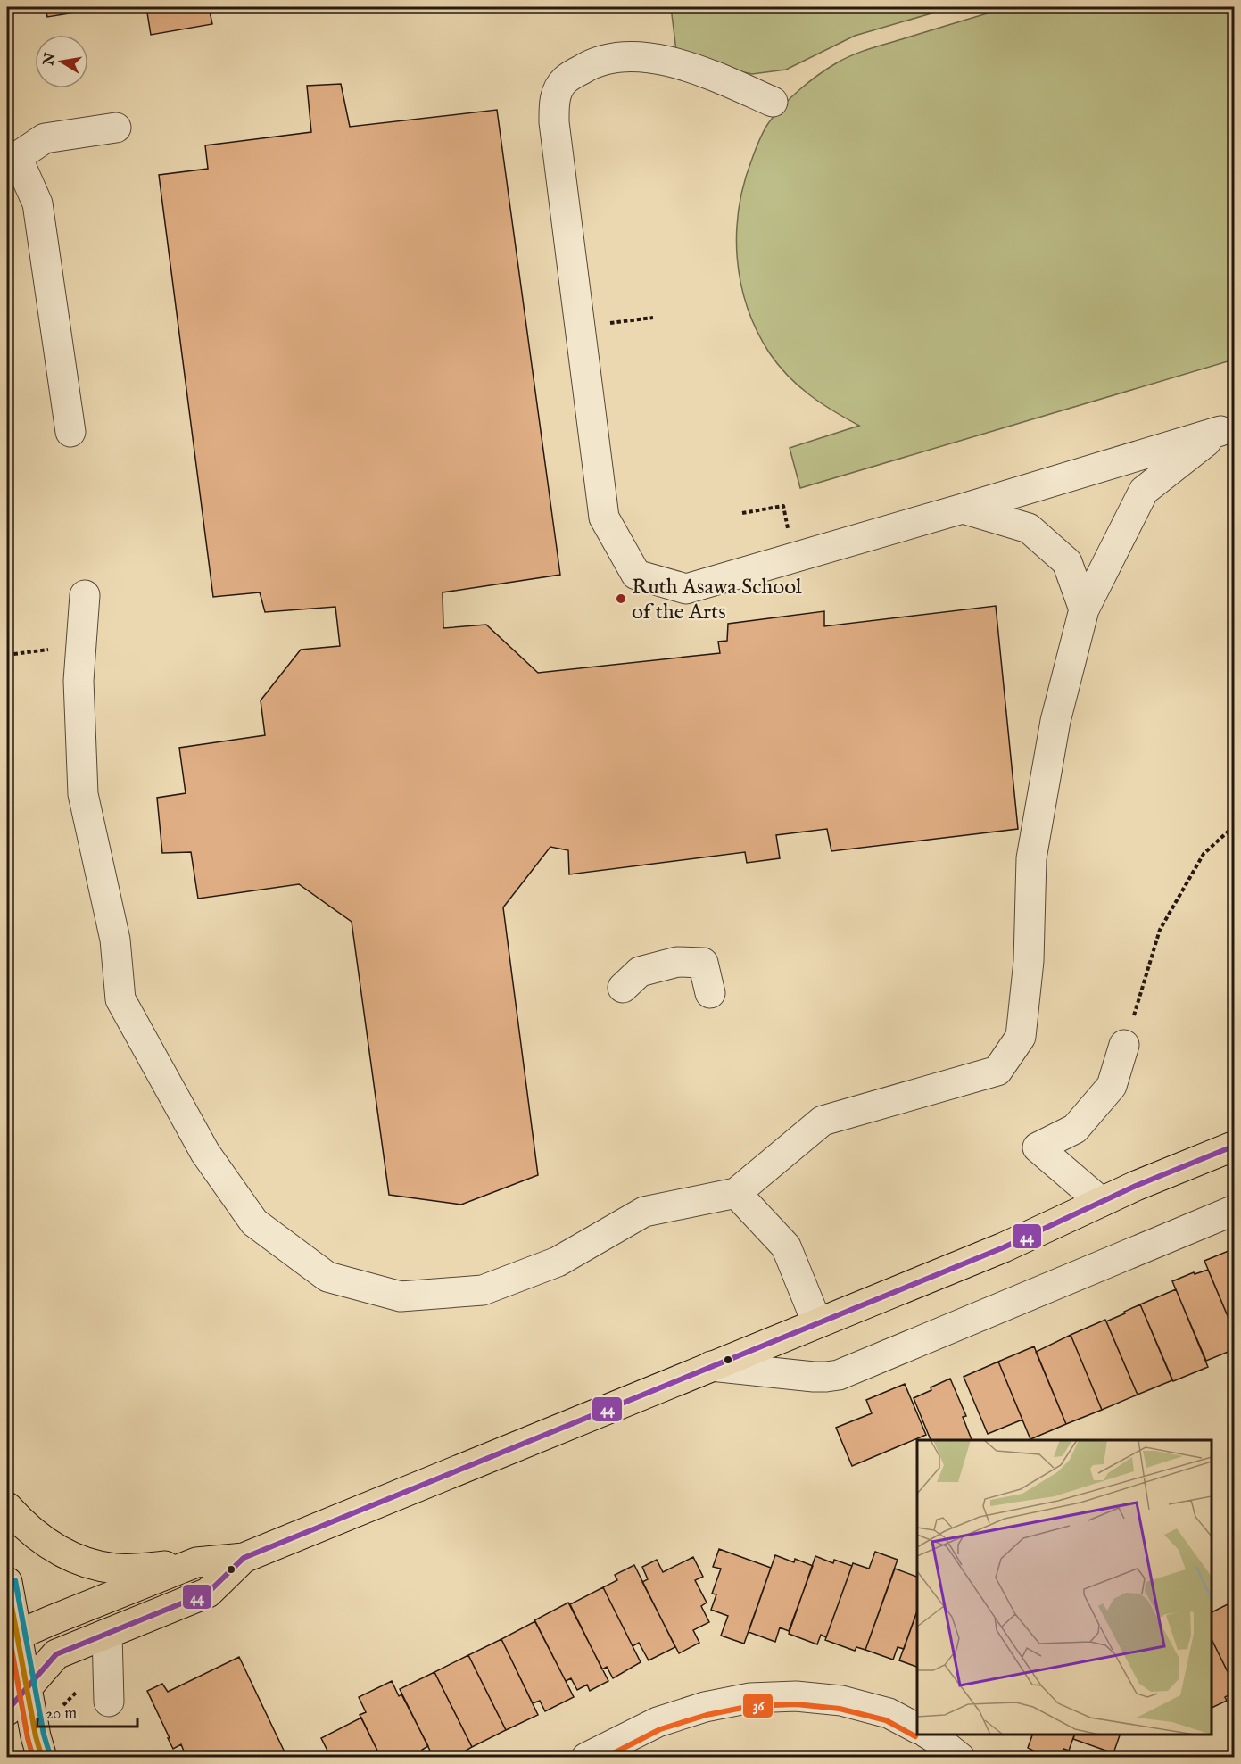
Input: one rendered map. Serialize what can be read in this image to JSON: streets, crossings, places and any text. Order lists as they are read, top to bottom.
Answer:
{
  "places": ["Ruth Asawa School of the Arts"],
  "lines": ["transit line 44", "transit line 36"],
  "scale_bar": "20 m",
  "north": "left"
}
